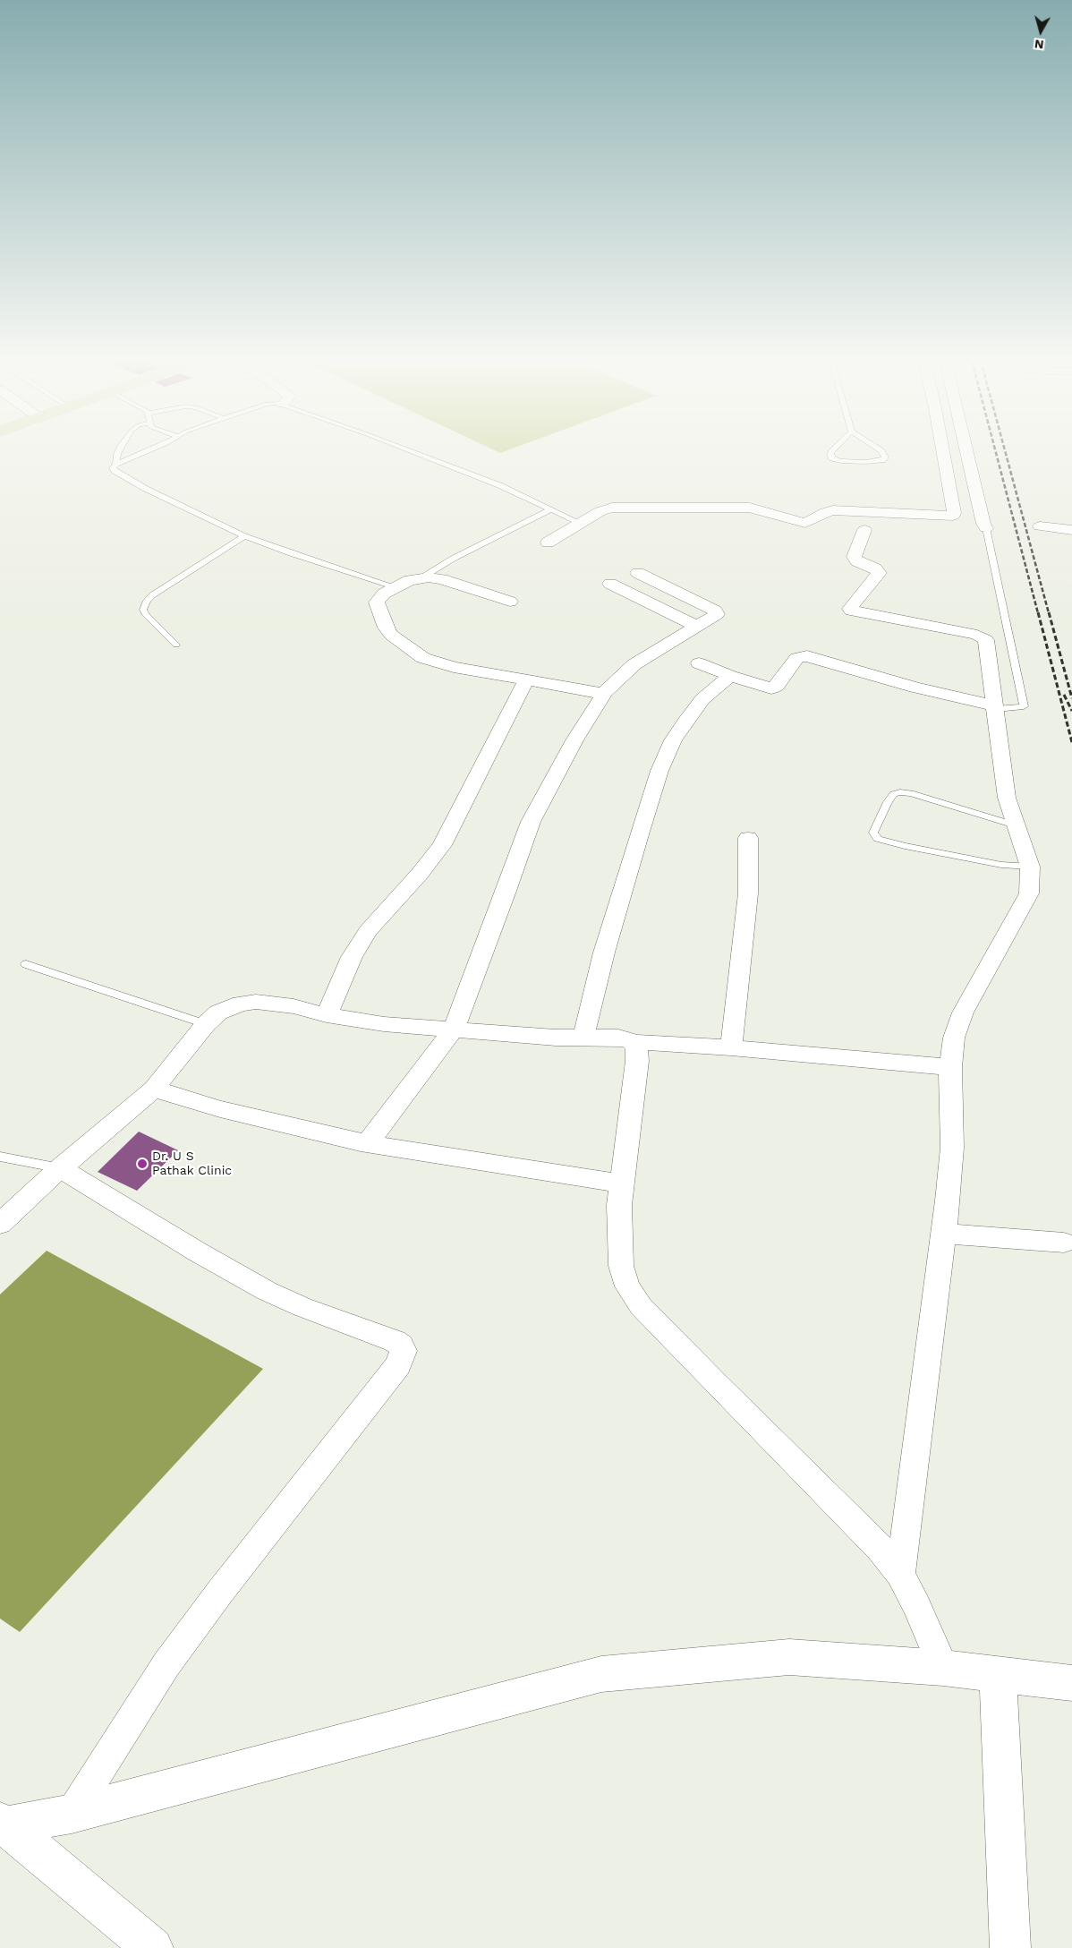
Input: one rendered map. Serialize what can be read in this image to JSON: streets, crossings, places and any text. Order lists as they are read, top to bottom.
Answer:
{
  "places": ["Dr. U S Pathak Clinic"],
  "north": "bottom"
}
